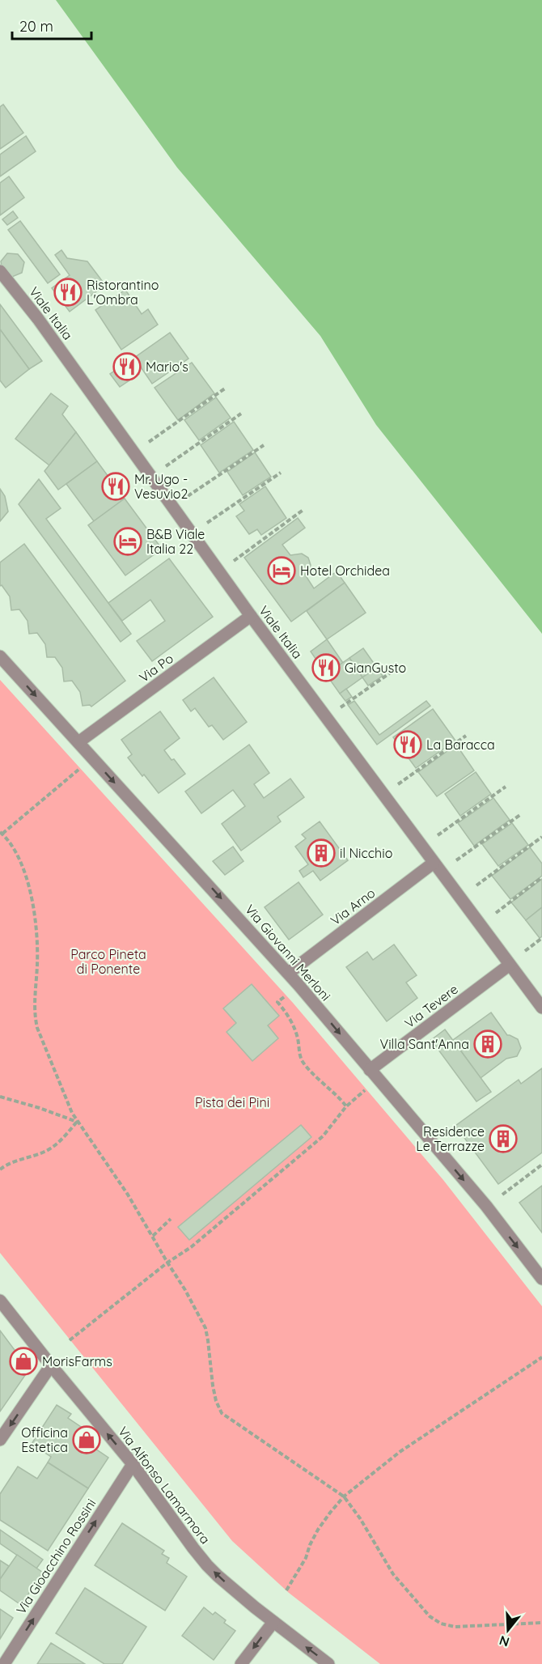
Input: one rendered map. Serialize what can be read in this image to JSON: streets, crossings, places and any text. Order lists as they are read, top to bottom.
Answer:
{
  "streets": {
    "street": [
      "Viale Italia",
      "Via Po",
      "Via Arno",
      "Via Giovanni Merloni",
      "Via Tevere",
      "Via Alfonso Lamarmora",
      "Via Gioacchino Rossini"
    ]
  },
  "crossings": [
    ["Viale Italia", "Via Po"],
    ["Viale Italia", "Via Arno"],
    ["Viale Italia", "Via Tevere"],
    ["Via Po", "Via Giovanni Merloni"],
    ["Via Arno", "Via Giovanni Merloni"],
    ["Via Giovanni Merloni", "Via Tevere"],
    ["Via Alfonso Lamarmora", "Via Gioacchino Rossini"]
  ],
  "one_way": ["Via Giovanni Merloni", "Via Alfonso Lamarmora", "Via Gioacchino Rossini"],
  "parks": ["Parco Pineta di Ponente", "Pista dei Pini"],
  "places": {
    "restaurant": [
      "Ristorantino L'Ombra",
      "Mario's",
      "Mr. Ugo - Vesuvio2",
      "GianGusto",
      "La Baracca"
    ],
    "hotel": ["B&B Viale Italia 22", "Hotel Orchidea"],
    "building": ["il Nicchio", "Villa Sant'Anna", "Residence Le Terrazze"],
    "shop": ["MorisFarms", "Officina Estetica"]
  },
  "scale_bar": "20 m",
  "north": "bottom"
}
